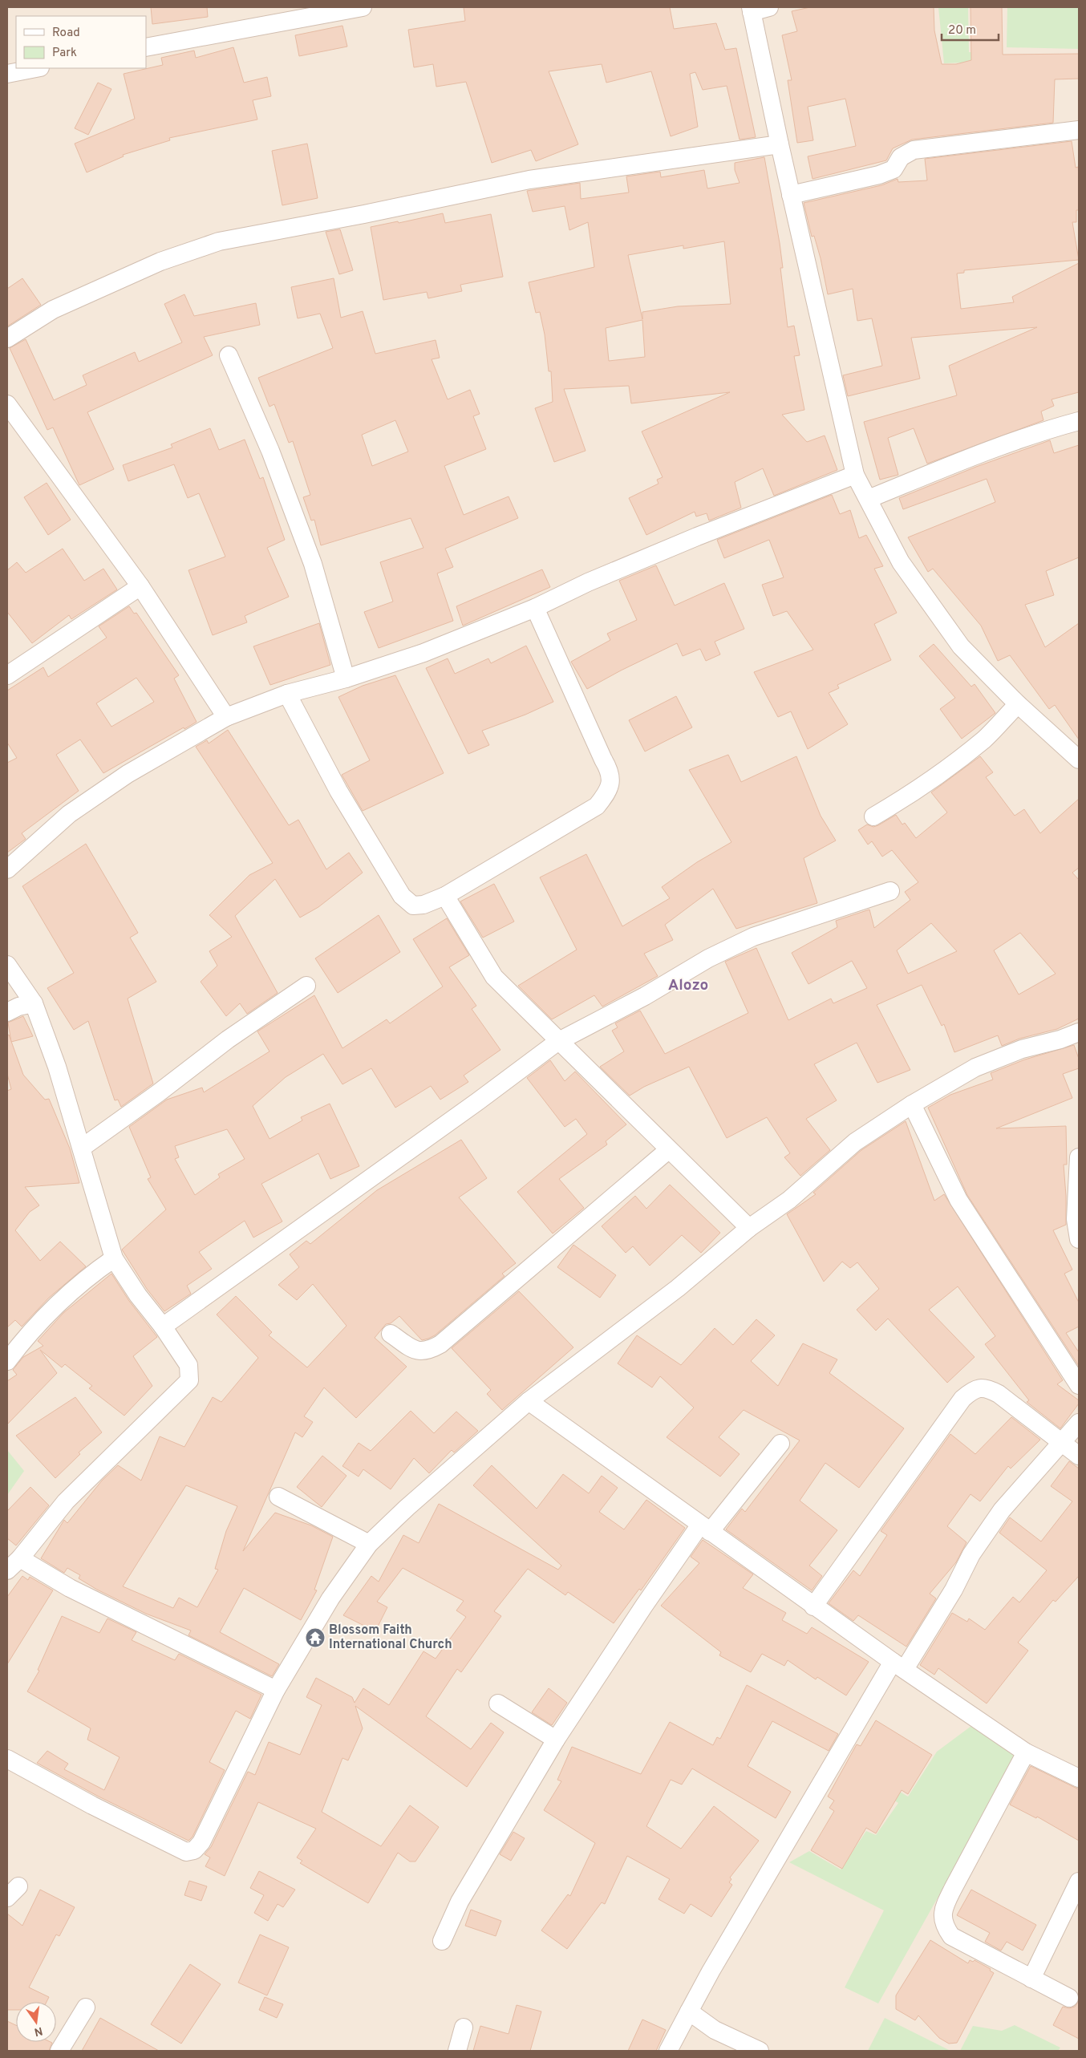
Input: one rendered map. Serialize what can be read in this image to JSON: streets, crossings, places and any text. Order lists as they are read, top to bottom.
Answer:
{
  "districts": ["Alozo"],
  "places": {
    "temple": ["Blossom Faith International Church"]
  },
  "legend": ["Road", "Park"],
  "scale_bar": "20 m",
  "north": "bottom"
}
